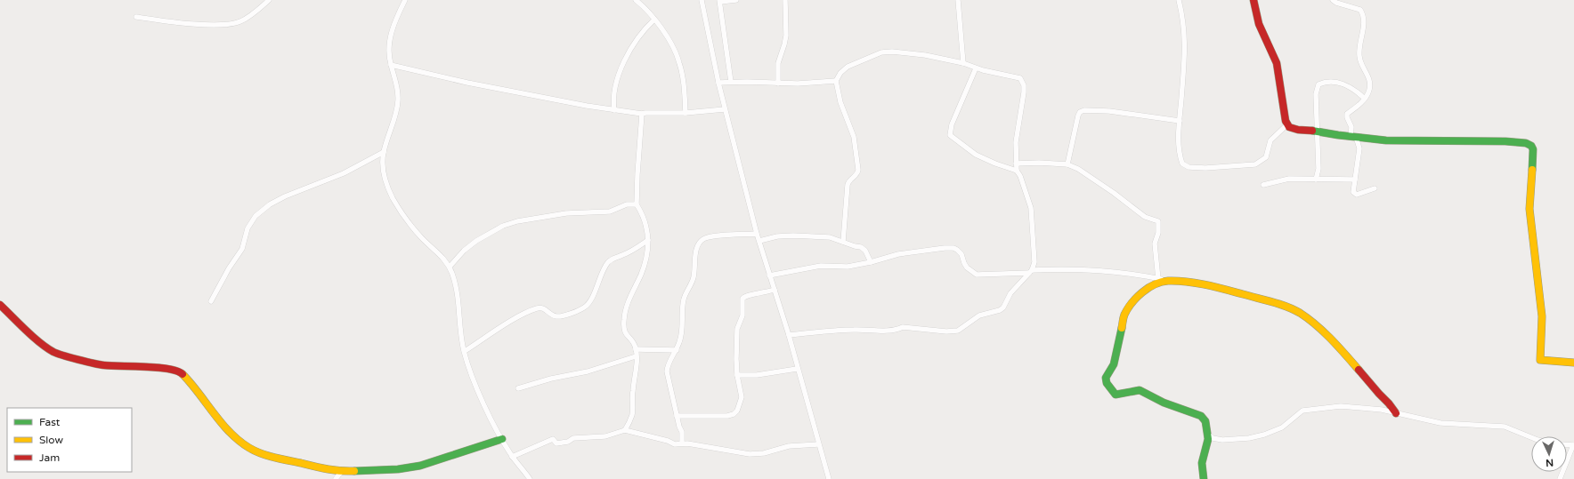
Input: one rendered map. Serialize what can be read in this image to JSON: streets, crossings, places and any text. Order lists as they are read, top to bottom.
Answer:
{
  "legend": ["Fast", "Slow", "Jam"],
  "north": "bottom"
}
